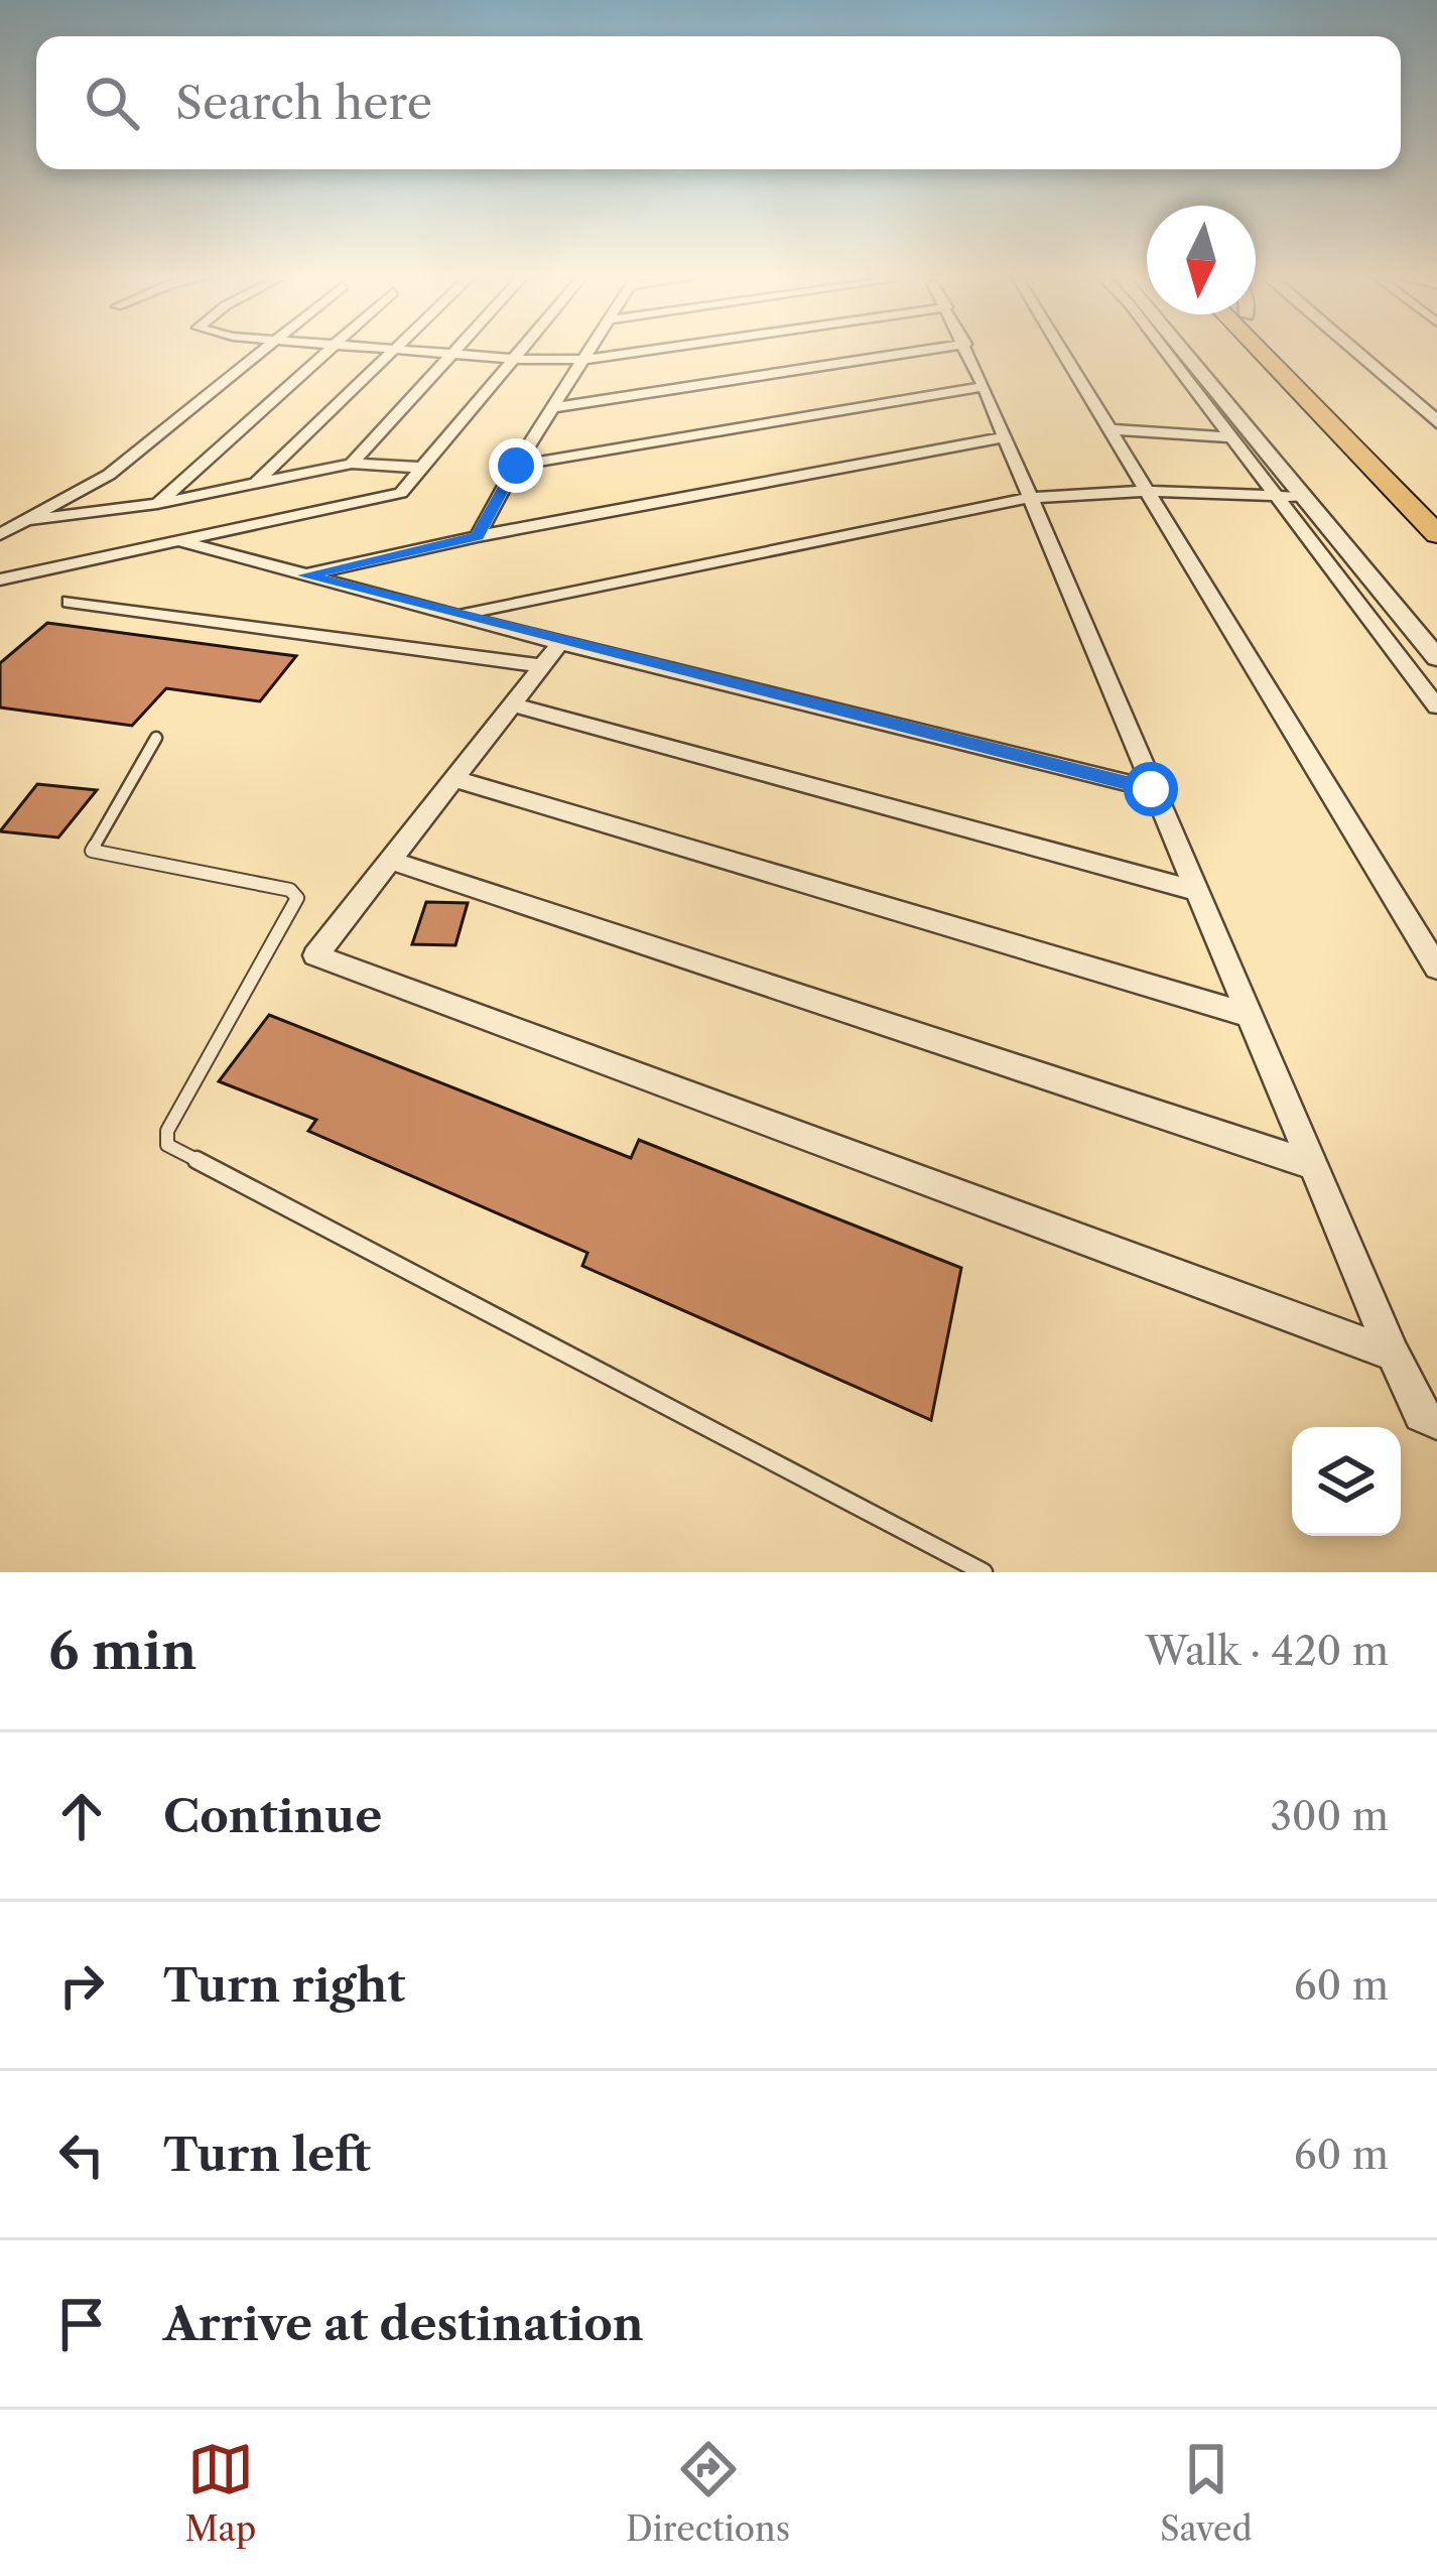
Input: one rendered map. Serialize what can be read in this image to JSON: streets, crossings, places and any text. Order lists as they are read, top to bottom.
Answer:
{
  "north": "bottom",
  "page": {
    "search": "Search here",
    "heading": ["6 min", "Walk · 420 m"],
    "list": [
      ["Continue", "300 m"],
      ["Turn right", "60 m"],
      ["Turn left", "60 m"],
      "Arrive at destination"
    ],
    "nav": ["Map", "Directions", "Saved"]
  }
}
